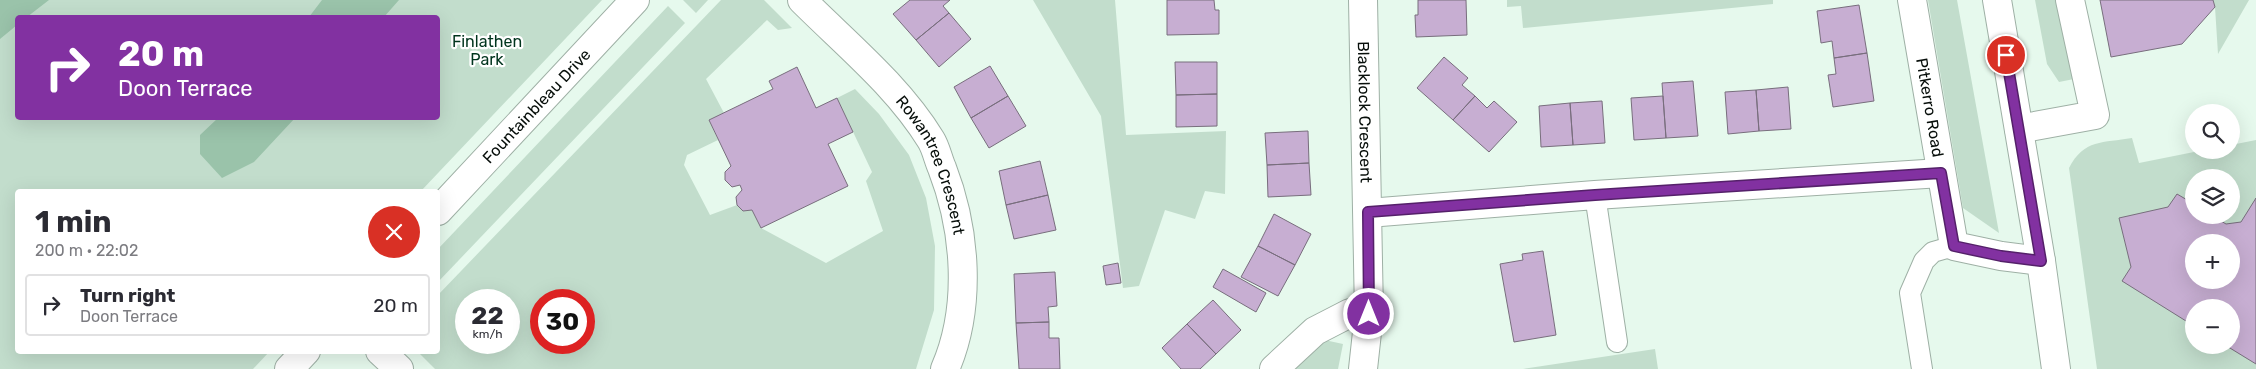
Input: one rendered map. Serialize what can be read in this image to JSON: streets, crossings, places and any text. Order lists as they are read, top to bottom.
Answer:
{
  "streets": {
    "street": [
      "Fountainbleau Drive",
      "Pitkerro Road",
      "Blacklock Crescent",
      "Rowantree Crescent"
    ]
  },
  "parks": ["Finlathen Park"],
  "page": {
    "turn": ["20 m", "Doon Terrace"],
    "map_buttons": ["+", "−"],
    "heading": ["1 min", "200 m · 22:02"],
    "list": [
      {
        "name": "Turn right",
        "note": "Doon Terrace",
        "value": "20 m"
      }
    ],
    "speed": "22 km/h",
    "limit": "30"
  }
}
